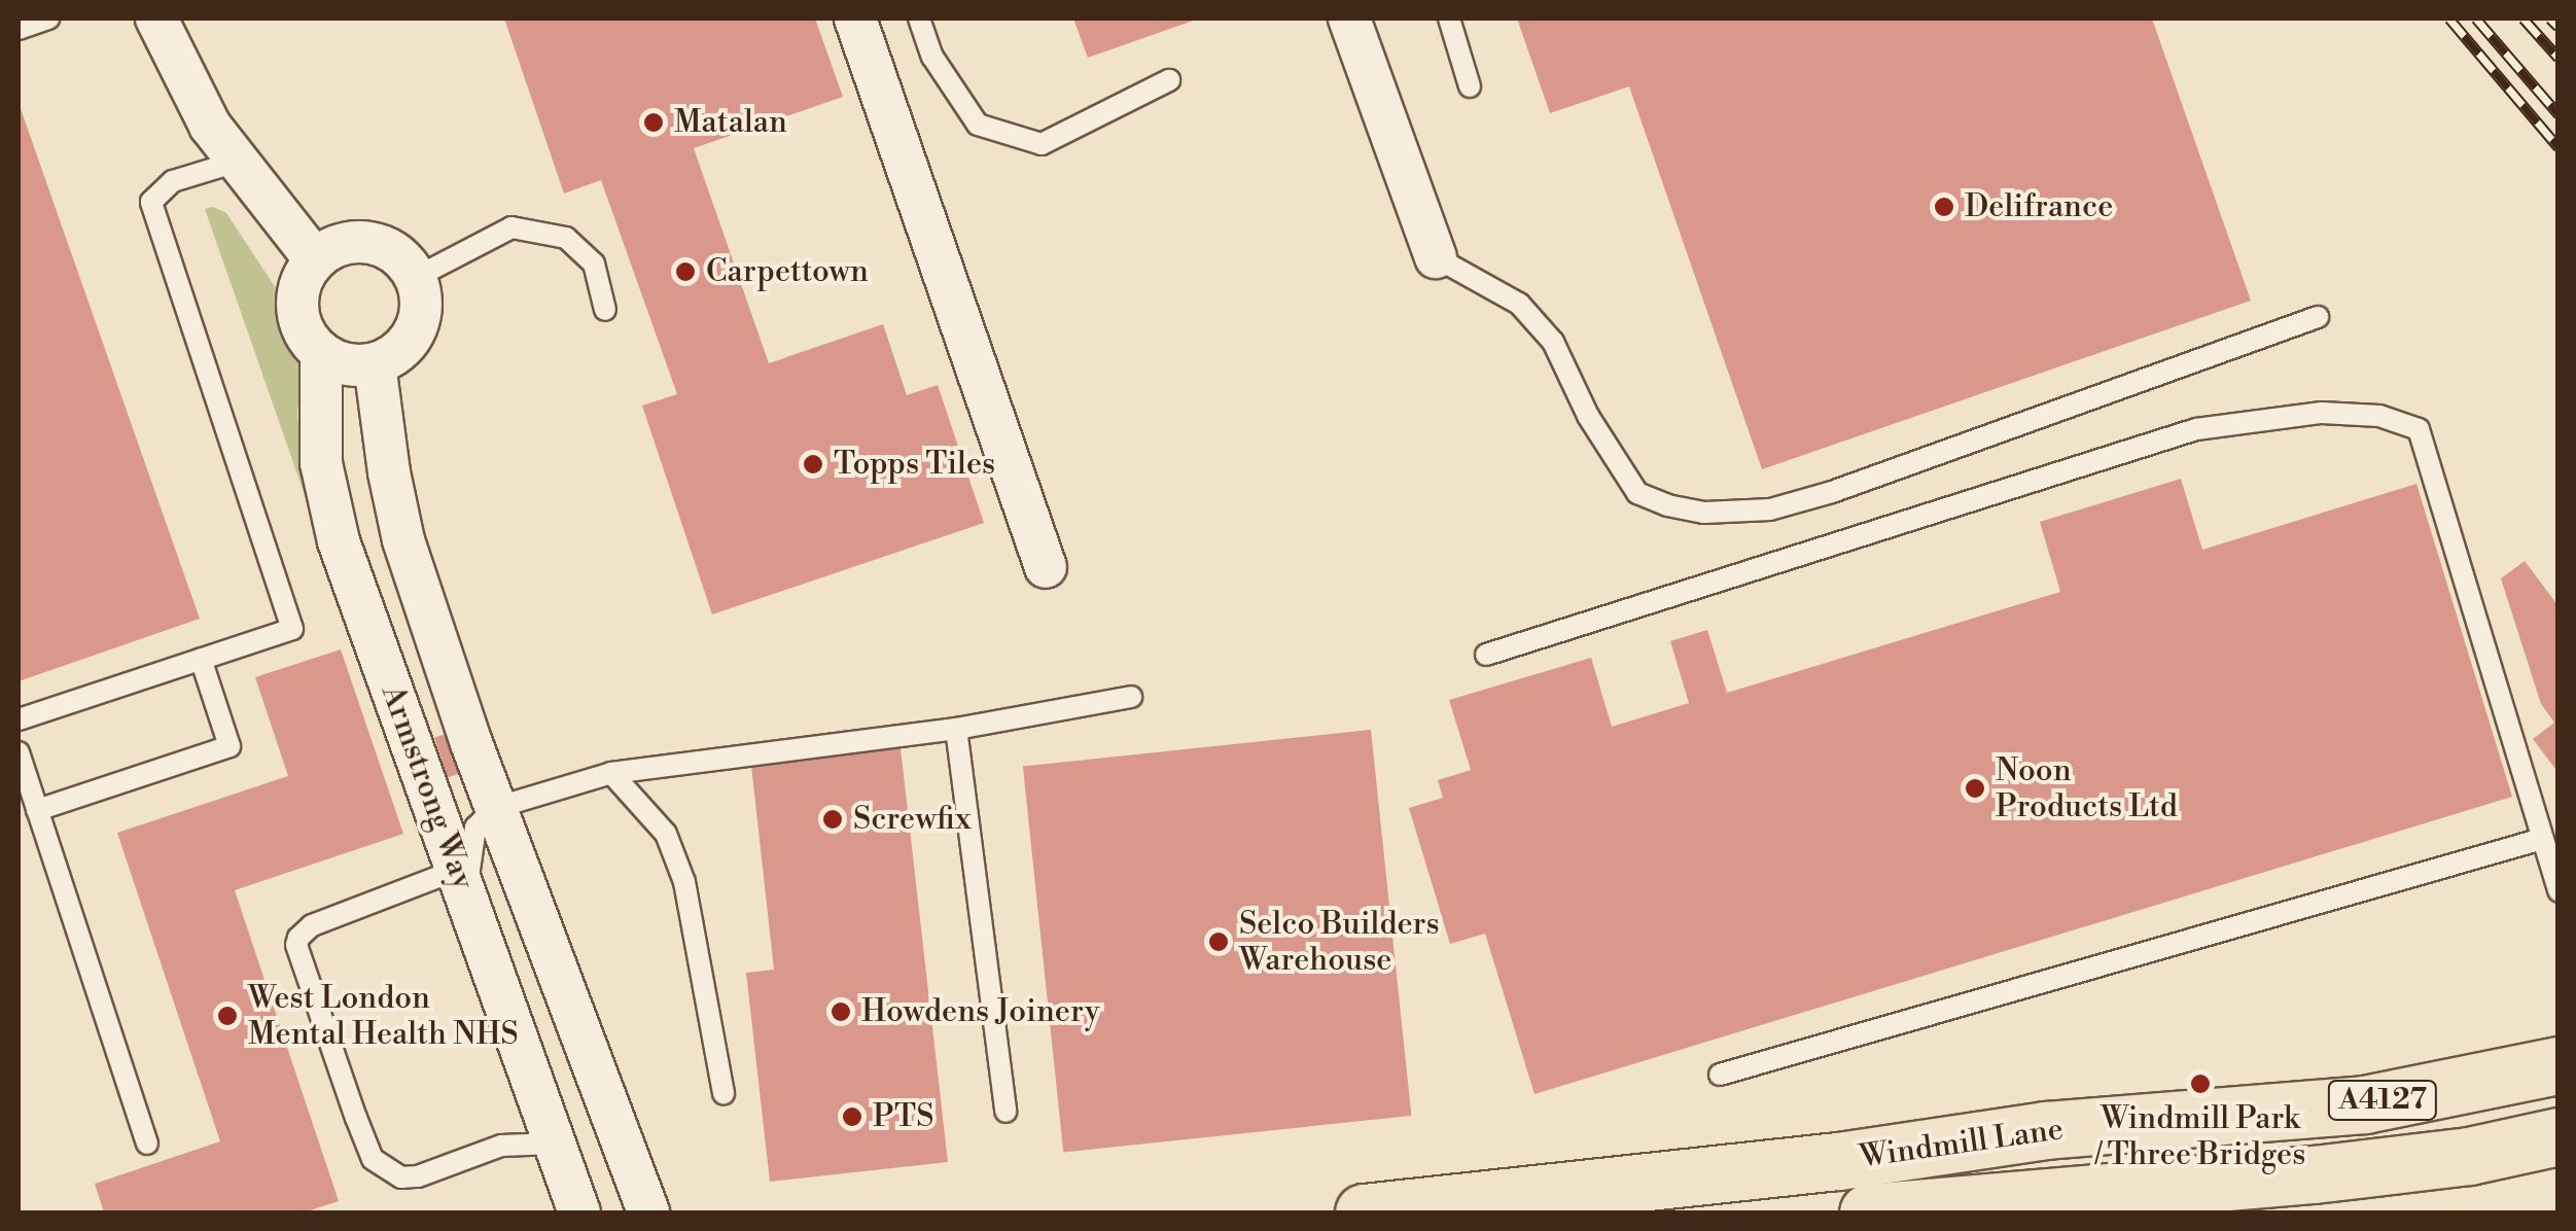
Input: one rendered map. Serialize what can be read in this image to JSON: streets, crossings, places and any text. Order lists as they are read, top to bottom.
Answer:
{
  "streets": {
    "main road": ["A4127", "Windmill Lane"],
    "street": ["Armstrong Way"]
  },
  "places": [
    "Matalan",
    "Delifrance",
    "Carpettown",
    "Topps Tiles",
    "Noon Products Ltd",
    "Screwfix",
    "Selco Builders Warehouse",
    "Howdens Joinery",
    "West London Mental Health NHS",
    "Windmill Park / Three Bridges",
    "PTS"
  ]
}
